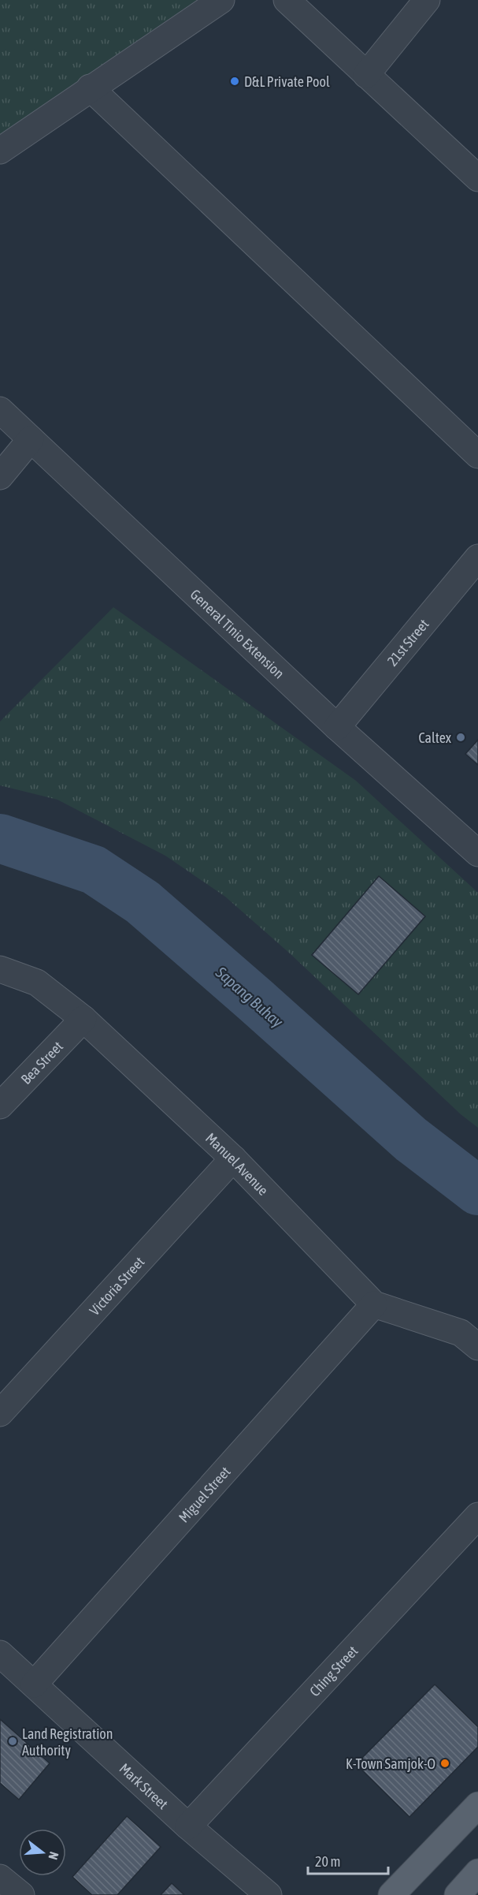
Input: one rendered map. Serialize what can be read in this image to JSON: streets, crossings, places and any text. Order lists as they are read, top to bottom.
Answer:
{
  "streets": {
    "street": [
      "General Tinio Extension",
      "21st Street",
      "Bea Street",
      "Manuel Avenue",
      "Victoria Street",
      "Miguel Street",
      "Ching Street",
      "Mark Street"
    ]
  },
  "crossings": [
    ["General Tinio Extension", "21st Street"],
    ["Bea Street", "Manuel Avenue"],
    ["Manuel Avenue", "Victoria Street"],
    ["Manuel Avenue", "Miguel Street"],
    ["Miguel Street", "Mark Street"],
    ["Ching Street", "Mark Street"]
  ],
  "water": ["Sapang Buhay"],
  "places": [
    "D&L Private Pool",
    "Caltex",
    "Land Registration Authority",
    "K-Town Samjok-O"
  ],
  "scale_bar": "20 m",
  "north": "right"
}
